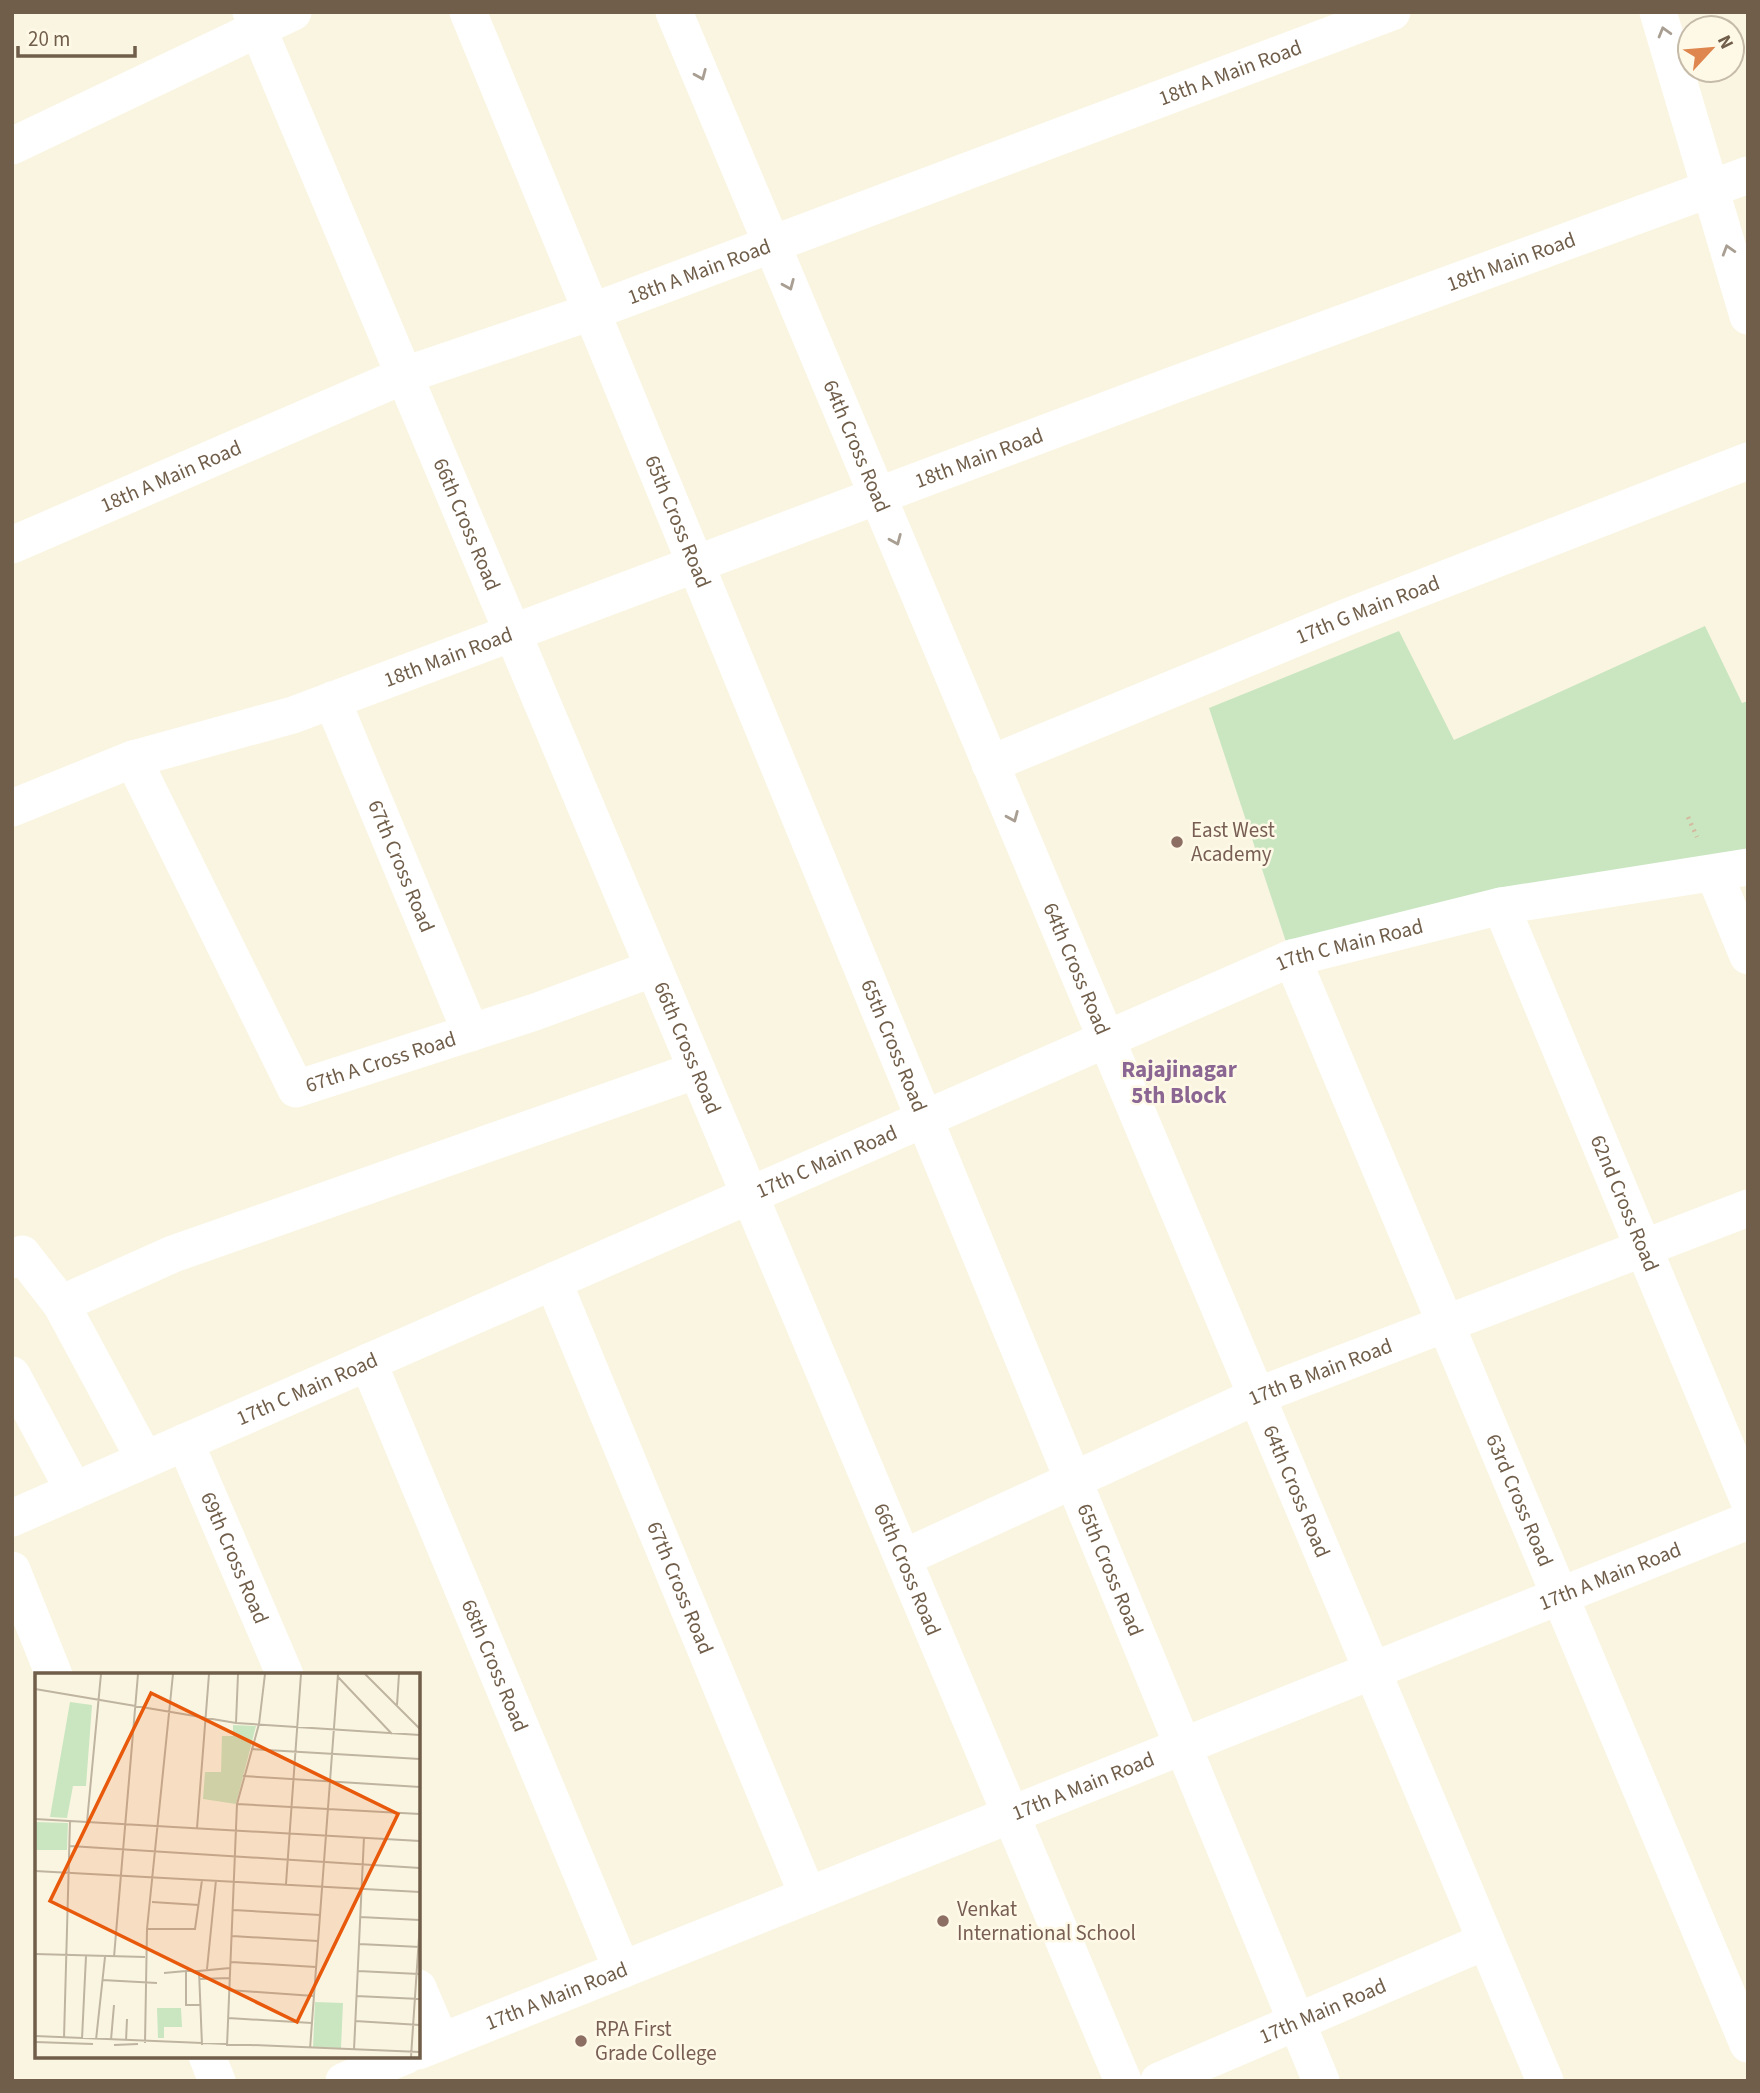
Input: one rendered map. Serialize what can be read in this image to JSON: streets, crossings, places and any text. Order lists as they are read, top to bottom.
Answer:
{
  "streets": {
    "street": [
      "18th A Main Road",
      "18th Main Road",
      "64th Cross Road",
      "65th Cross Road",
      "66th Cross Road",
      "17th G Main Road",
      "67th Cross Road",
      "17th C Main Road",
      "67th A Cross Road",
      "62nd Cross Road",
      "17th B Main Road",
      "63rd Cross Road",
      "69th Cross Road",
      "17th A Main Road",
      "68th Cross Road",
      "17th Main Road"
    ]
  },
  "crossings": [
    ["18th A Main Road", "64th Cross Road"],
    ["18th A Main Road", "65th Cross Road"],
    ["18th A Main Road", "66th Cross Road"],
    ["18th Main Road", "64th Cross Road"],
    ["18th Main Road", "65th Cross Road"],
    ["18th Main Road", "66th Cross Road"],
    ["18th Main Road", "67th Cross Road"],
    ["18th Main Road", "67th A Cross Road"],
    ["64th Cross Road", "17th G Main Road"],
    ["64th Cross Road", "17th C Main Road"],
    ["64th Cross Road", "17th B Main Road"],
    ["64th Cross Road", "17th A Main Road"],
    ["64th Cross Road", "17th Main Road"],
    ["65th Cross Road", "17th C Main Road"],
    ["65th Cross Road", "17th B Main Road"],
    ["65th Cross Road", "17th A Main Road"],
    ["65th Cross Road", "17th Main Road"],
    ["66th Cross Road", "17th C Main Road"],
    ["66th Cross Road", "67th A Cross Road"],
    ["66th Cross Road", "17th B Main Road"],
    ["66th Cross Road", "17th A Main Road"],
    ["67th Cross Road", "17th C Main Road"],
    ["67th Cross Road", "67th A Cross Road"],
    ["67th Cross Road", "17th A Main Road"],
    ["17th C Main Road", "62nd Cross Road"],
    ["17th C Main Road", "63rd Cross Road"],
    ["17th C Main Road", "69th Cross Road"],
    ["17th C Main Road", "68th Cross Road"],
    ["62nd Cross Road", "17th B Main Road"],
    ["17th B Main Road", "63rd Cross Road"],
    ["63rd Cross Road", "17th A Main Road"],
    ["17th A Main Road", "68th Cross Road"]
  ],
  "one_way": ["64th Cross Road"],
  "districts": ["Rajajinagar 5th Block"],
  "places": ["East West Academy", "Venkat International School", "RPA First Grade College"],
  "scale_bar": "20 m",
  "north": "top right"
}
